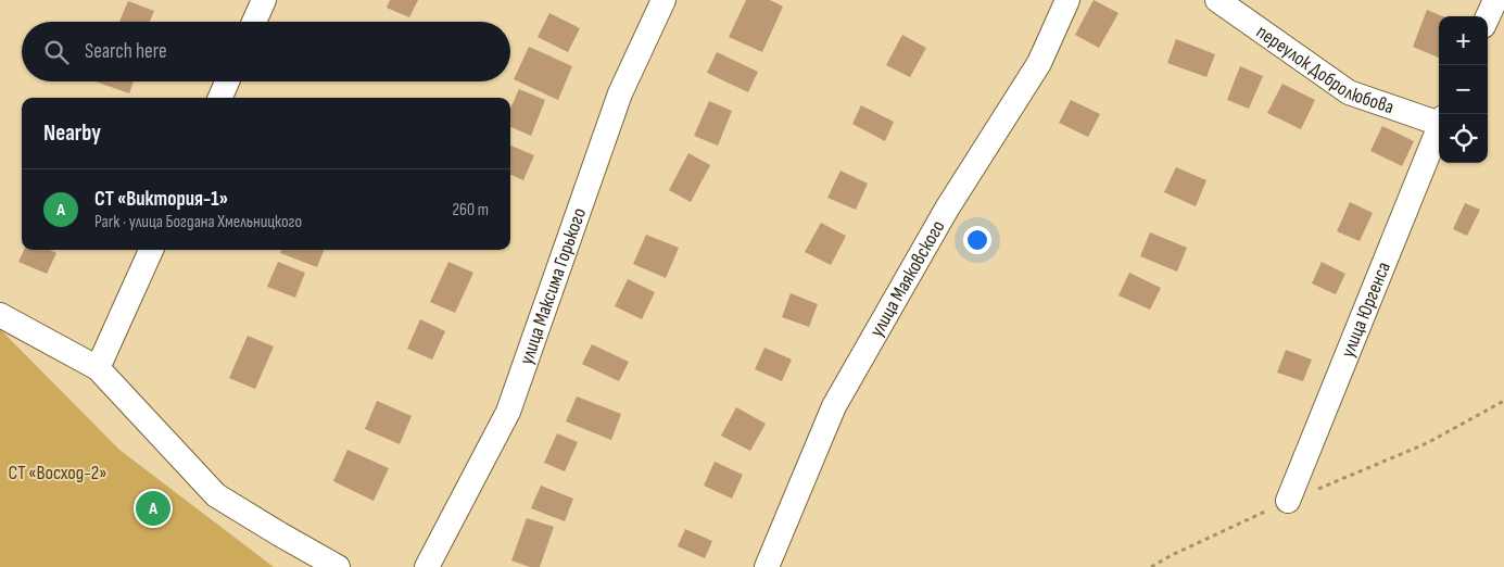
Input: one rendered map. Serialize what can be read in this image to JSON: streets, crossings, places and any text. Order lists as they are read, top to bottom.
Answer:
{
  "streets": {
    "street": [
      "переулок Добролюбова",
      "улица Маяковского",
      "улица Максима Горького",
      "улица Юргенса"
    ]
  },
  "parks": ["СТ «Восход-2»"],
  "page": {
    "map_buttons": ["+", "−"],
    "search": "Search here",
    "heading": "Nearby",
    "list": [
      {
        "mark": "A",
        "name": "СТ «Виктория-1»",
        "note": "Park · улица Богдана Хмельницкого",
        "value": "260 m"
      }
    ],
    "pins": "A"
  }
}
